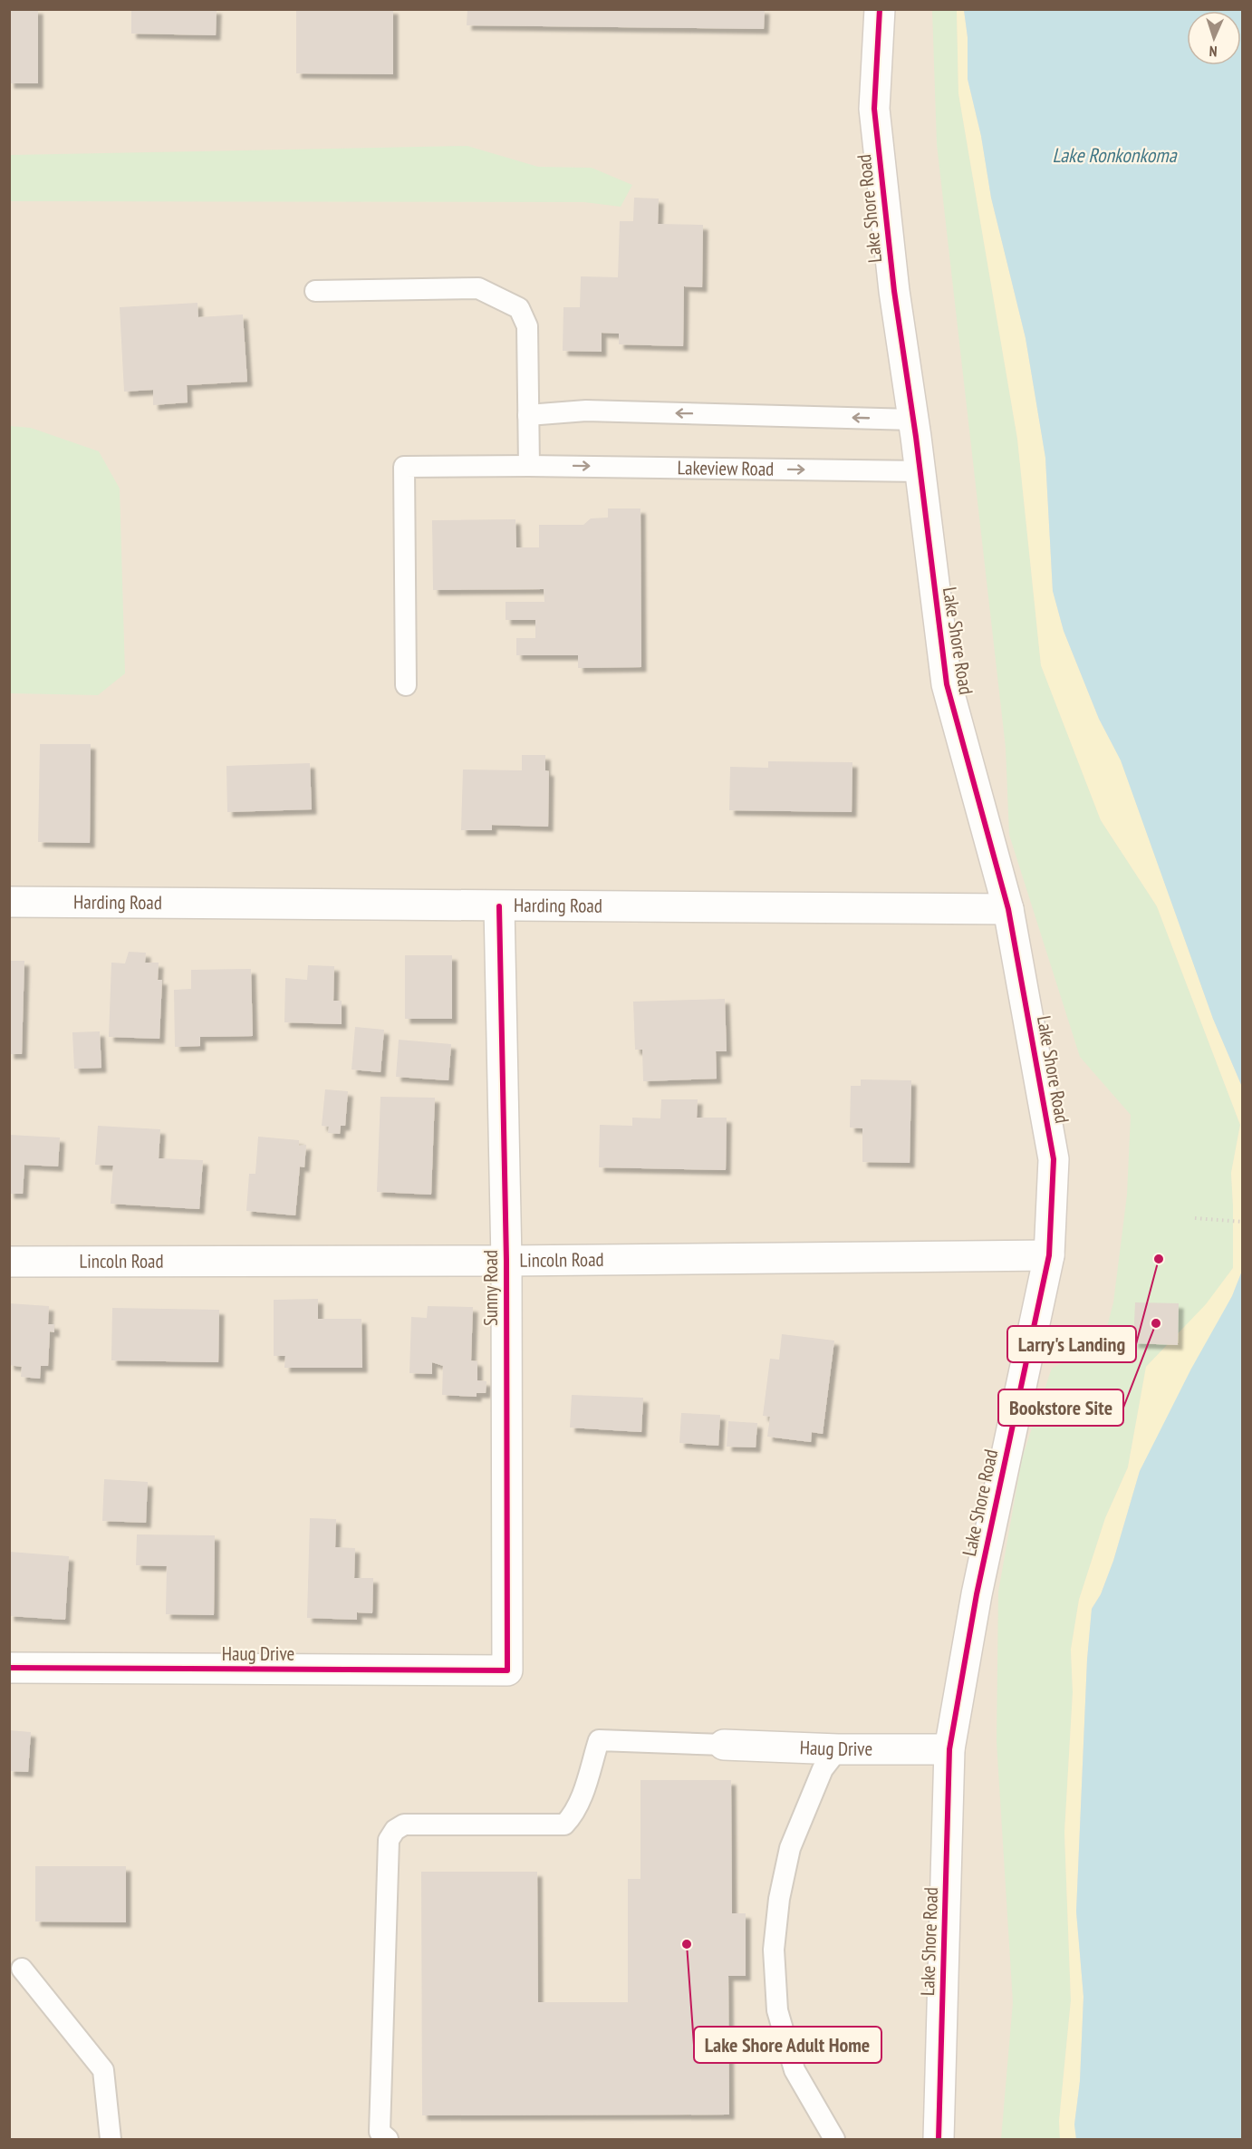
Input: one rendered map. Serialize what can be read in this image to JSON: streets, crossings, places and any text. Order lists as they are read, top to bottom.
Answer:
{
  "streets": {
    "street": [
      "Lake Shore Road",
      "Harding Road",
      "Lincoln Road",
      "Sunny Road",
      "Haug Drive"
    ],
    "lane": ["Lakeview Road"]
  },
  "crossings": [
    ["Lake Shore Road", "Lakeview Road"],
    ["Lake Shore Road", "Harding Road"],
    ["Lake Shore Road", "Lincoln Road"],
    ["Lake Shore Road", "Haug Drive"],
    ["Harding Road", "Sunny Road"],
    ["Lincoln Road", "Sunny Road"],
    ["Sunny Road", "Haug Drive"]
  ],
  "water": ["Lake Ronkonkoma"],
  "places": ["Larry's Landing", "Bookstore Site", "Lake Shore Adult Home"],
  "north": "bottom"
}
